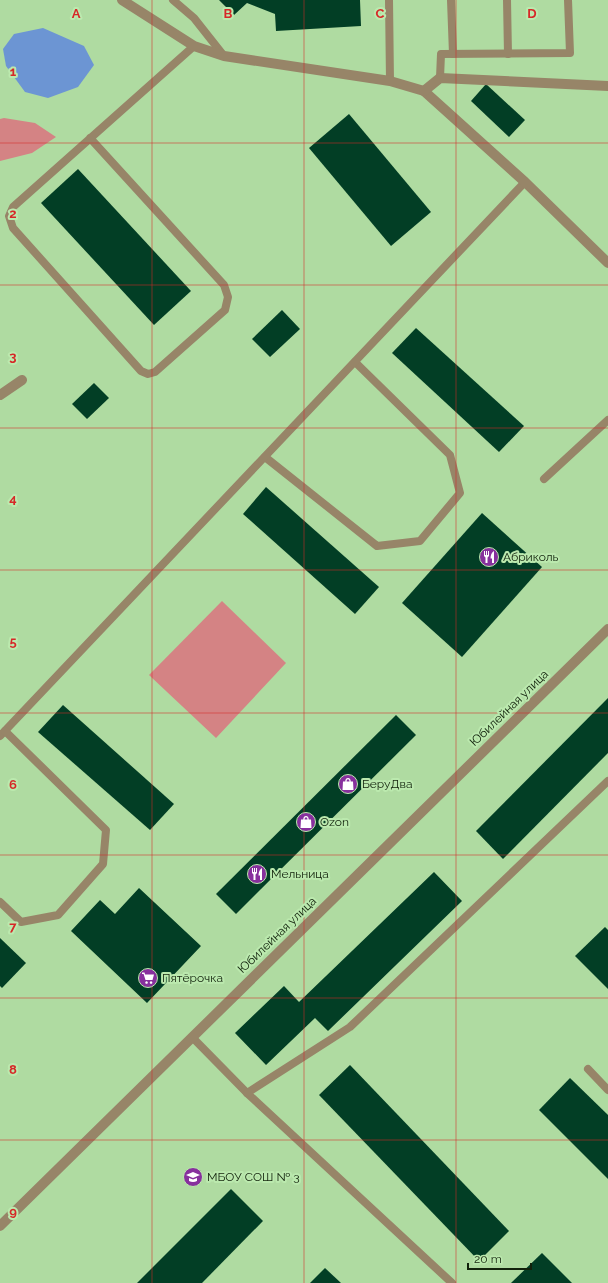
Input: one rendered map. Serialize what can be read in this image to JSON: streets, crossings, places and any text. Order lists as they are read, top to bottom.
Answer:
{
  "streets": {
    "street": ["Юбилейная улица"]
  },
  "places": {
    "restaurant": ["Абриколь", "Мельница"],
    "shop": ["БеруДва", "Ozon"],
    "supermarket": ["Пятёрочка"],
    "school or university": ["МБОУ СОШ № 3"]
  },
  "scale_bar": "20 m",
  "grid": {
    "columns": [
      "A",
      "B",
      "C",
      "D"
    ],
    "rows": [
      "1",
      "2",
      "3",
      "4",
      "5",
      "6",
      "7",
      "8",
      "9"
    ]
  }
}
